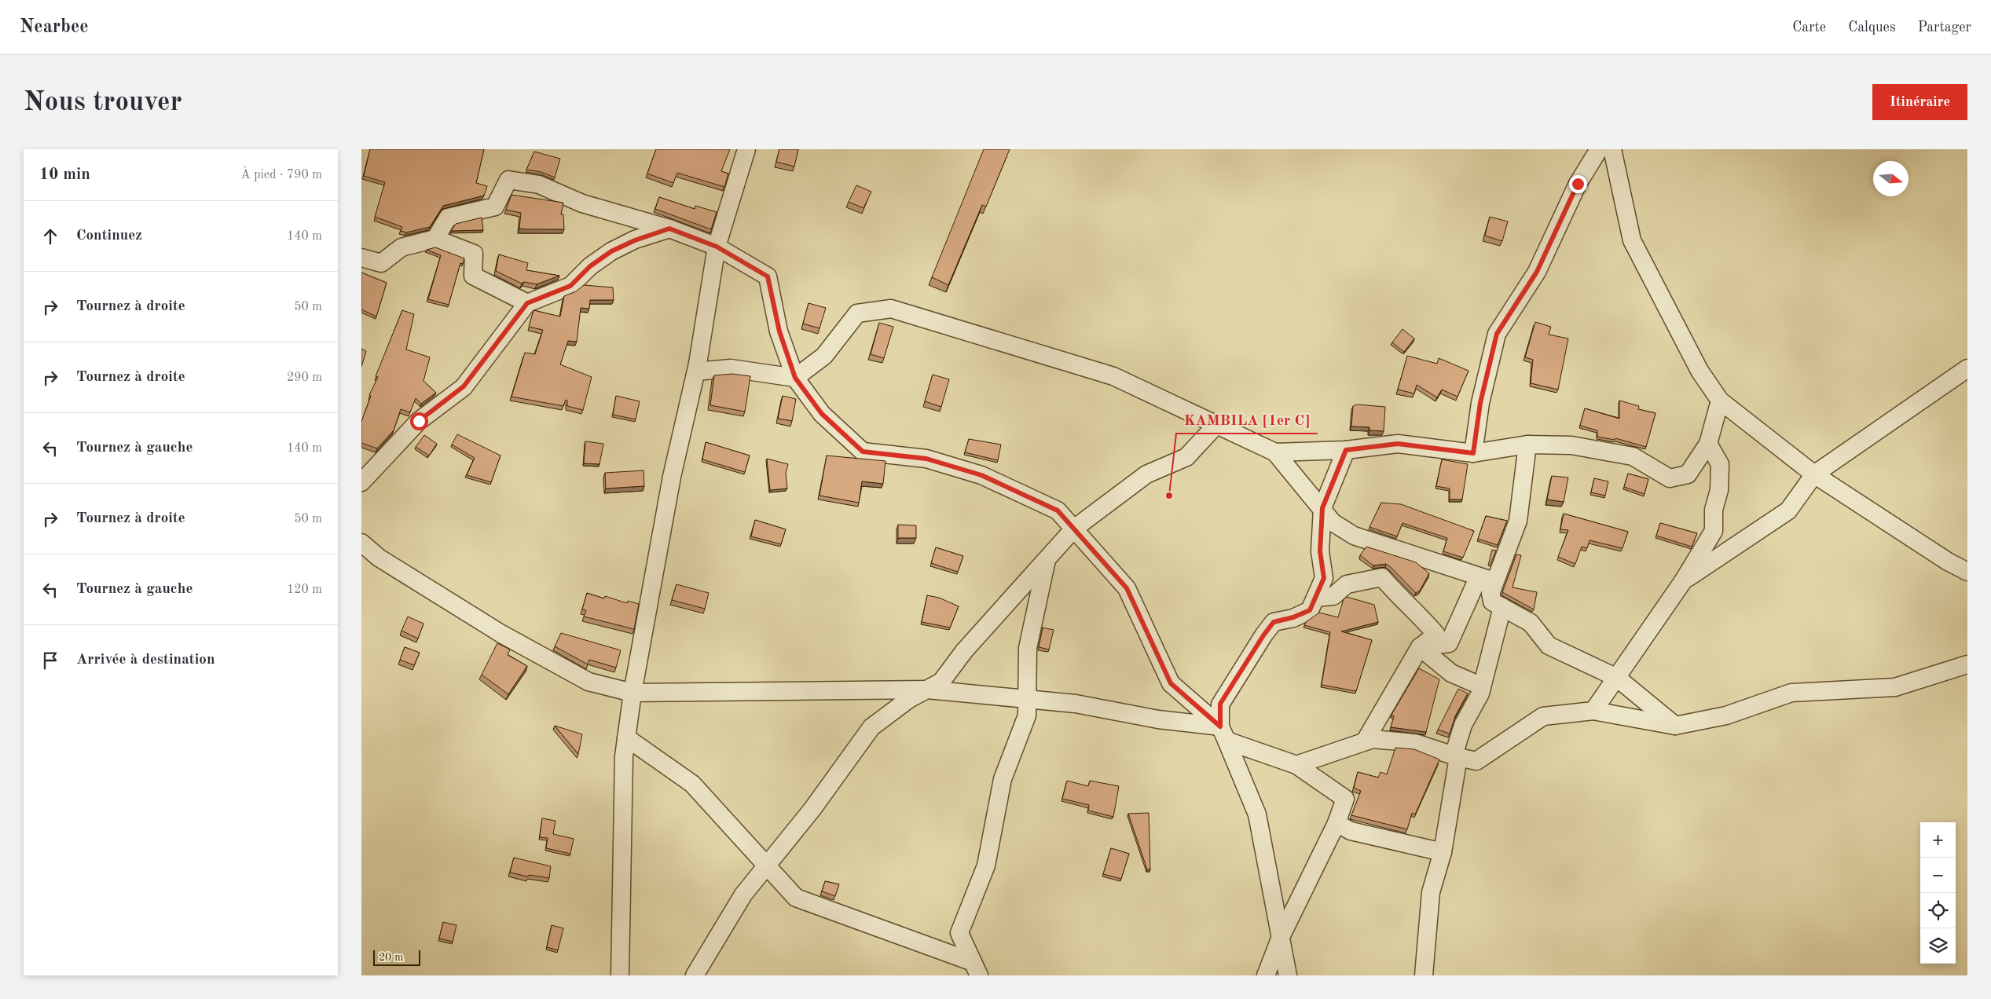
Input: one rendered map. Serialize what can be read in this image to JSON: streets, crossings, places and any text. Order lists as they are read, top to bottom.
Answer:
{
  "places": ["KAMBILA [1er C]"],
  "scale_bar": "20 m",
  "north": "right",
  "page": {
    "header": "Nearbee",
    "nav": ["Carte", "Calques", "Partager"],
    "buttons": "Itinéraire",
    "title": "Nous trouver",
    "heading": ["10 min", "À pied · 790 m"],
    "list": [
      ["Continuez", "140 m"],
      ["Tournez à droite", "50 m"],
      ["Tournez à droite", "290 m"],
      ["Tournez à gauche", "140 m"],
      ["Tournez à droite", "50 m"],
      ["Tournez à gauche", "120 m"],
      "Arrivée à destination"
    ],
    "map_buttons": ["+", "−"],
    "scale": "20 m"
  }
}
